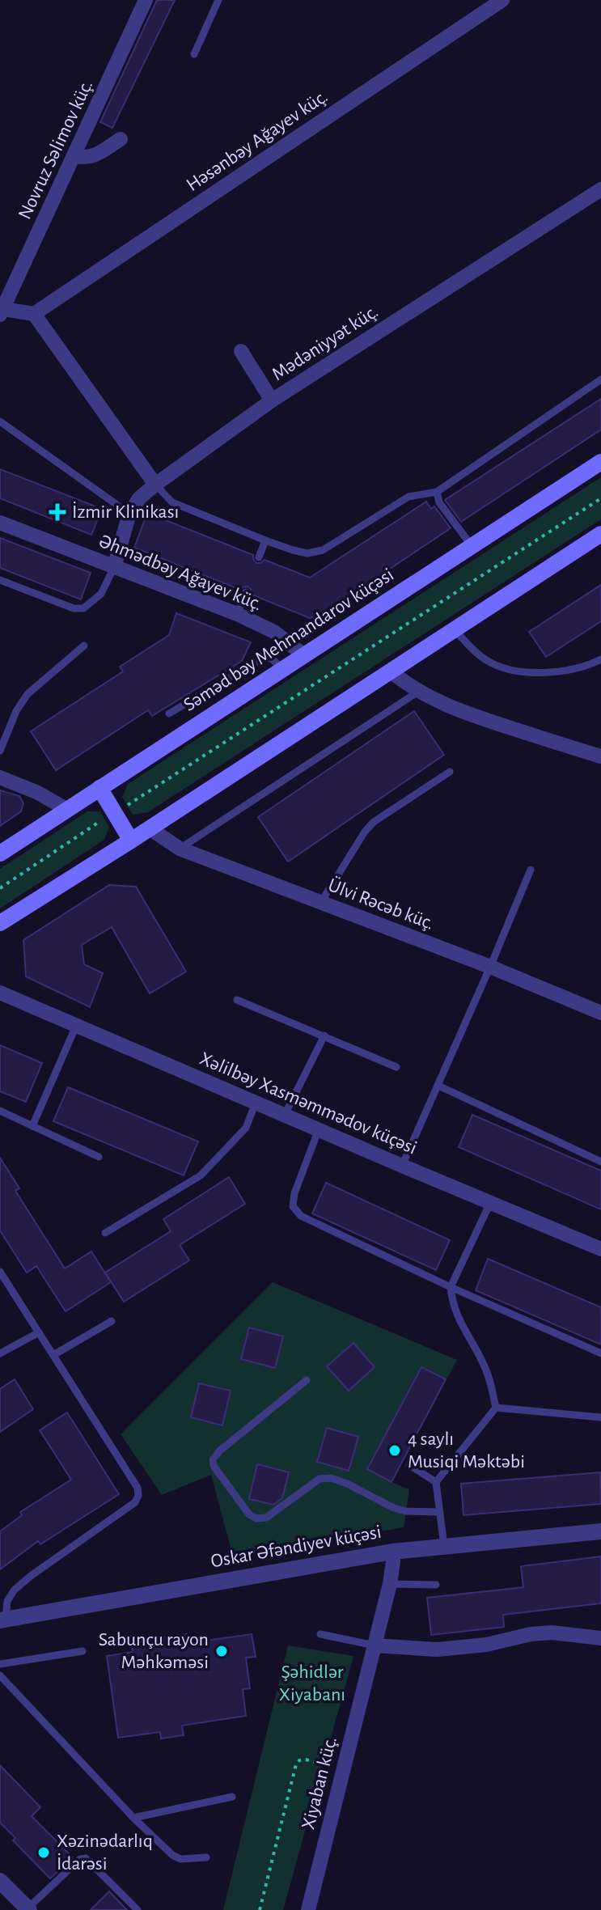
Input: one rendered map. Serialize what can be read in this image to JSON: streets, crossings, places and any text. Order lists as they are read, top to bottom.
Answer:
{
  "streets": {
    "main road": ["Səməd bəy Mehmandarov küçəsi"],
    "street": [
      "Həsənbəy Ağayev küç.",
      "Novruz Səlimov küç.",
      "Mədəniyyət küç.",
      "Əhmədbəy Ağayev küç.",
      "Ülvi Rəcəb küç.",
      "Xəlilbəy Xasməmmədov küçəsi",
      "Oskar Əfəndiyev küçəsi",
      "Xiyaban küç."
    ]
  },
  "crossings": [
    ["Mədəniyyət küç.", "Əhmədbəy Ağayev küç."],
    ["Əhmədbəy Ağayev küç.", "Səməd bəy Mehmandarov küçəsi"],
    ["Oskar Əfəndiyev küçəsi", "Xiyaban küç."]
  ],
  "parks": ["Şəhidlər Xiyabanı"],
  "places": {
    "health": ["İzmir Klinikası"],
    "other": ["4 saylı Musiqi Məktəbi", "Sabunçu rayon Məhkəməsi", "Xəzinədarlıq İdarəsi"]
  }
}
